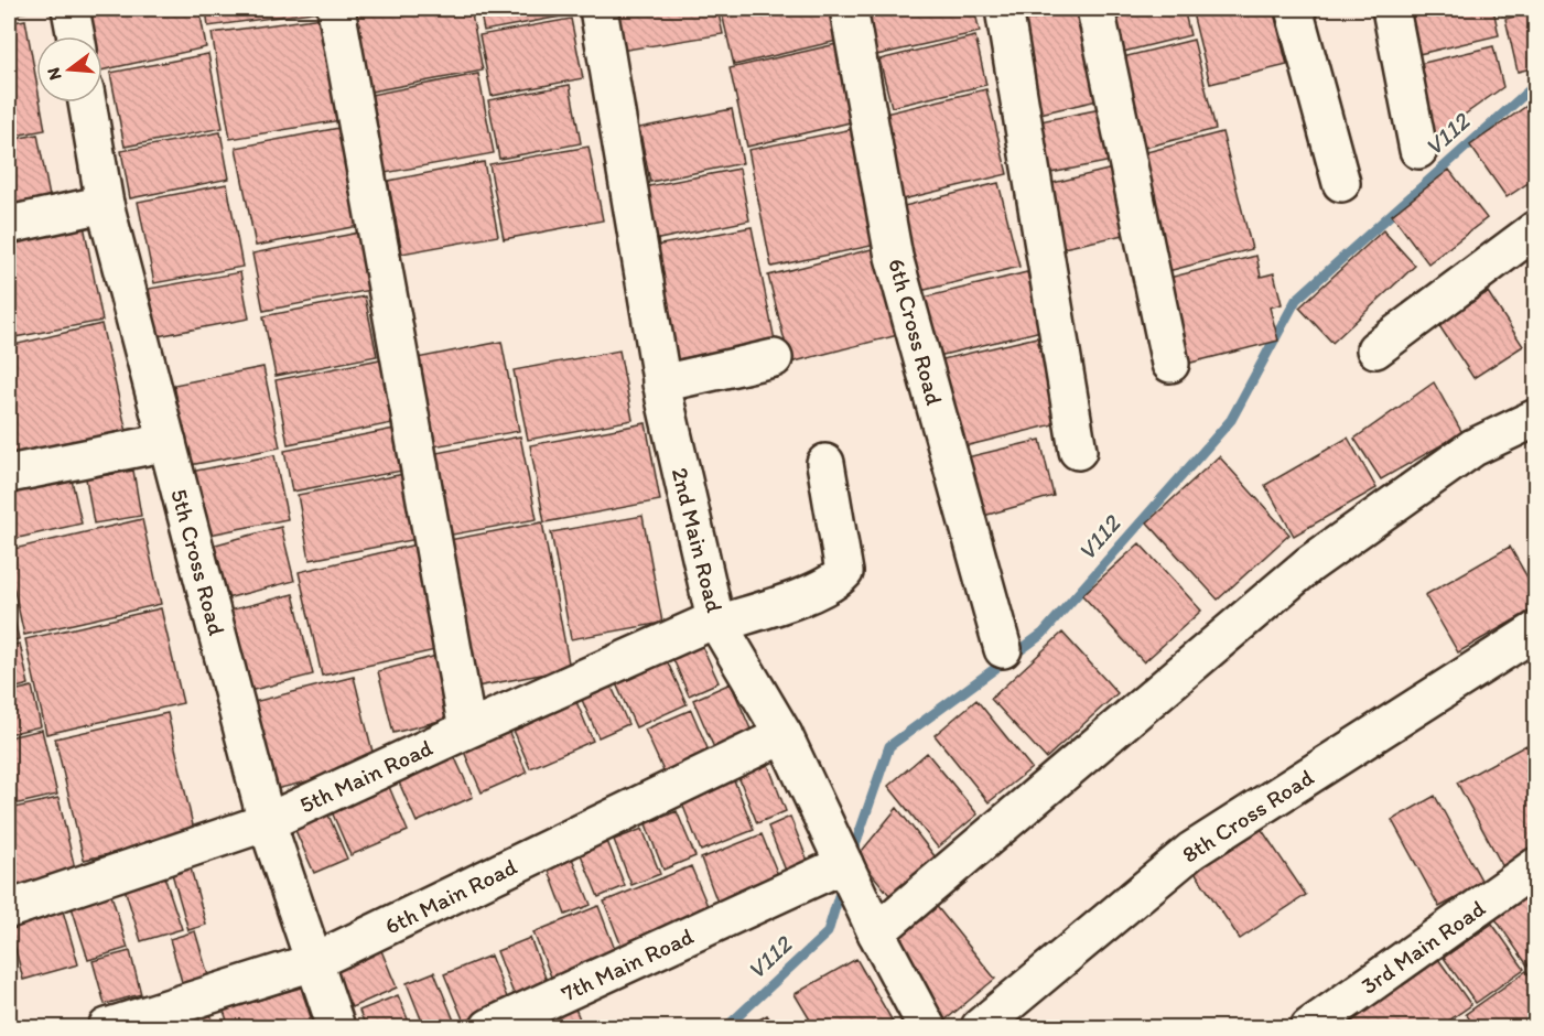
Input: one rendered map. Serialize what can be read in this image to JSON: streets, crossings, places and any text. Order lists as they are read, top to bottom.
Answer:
{
  "streets": {
    "street": [
      "6th Cross Road",
      "2nd Main Road",
      "5th Cross Road",
      "5th Main Road",
      "8th Cross Road",
      "6th Main Road",
      "3rd Main Road",
      "7th Main Road"
    ]
  },
  "crossings": [
    ["2nd Main Road", "5th Main Road"],
    ["2nd Main Road", "6th Main Road"],
    ["2nd Main Road", "7th Main Road"],
    ["5th Cross Road", "5th Main Road"],
    ["5th Cross Road", "6th Main Road"]
  ],
  "water": ["V112"],
  "north": "left"
}
